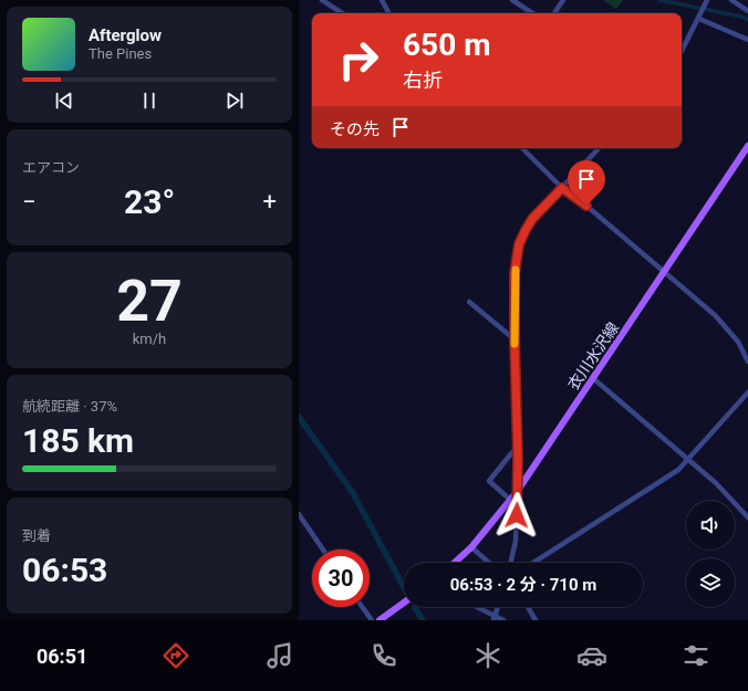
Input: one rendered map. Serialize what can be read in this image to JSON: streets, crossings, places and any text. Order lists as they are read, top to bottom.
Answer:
{
  "streets": {
    "main road": ["衣川水沢線"]
  },
  "page": {
    "turn": ["650 m", "右折"],
    "song": ["Afterglow", "The Pines"],
    "then": "その先",
    "tile": [
      "エアコン",
      ["27", "km/h"],
      ["航続距離 · 37%", "185 km"],
      ["到着", "06:53"]
    ],
    "heat": ["−", "23°", "+"],
    "limit": "30",
    "trip": "06:53 · 2 分 · 710 m",
    "tabs": "06:51"
  }
}
